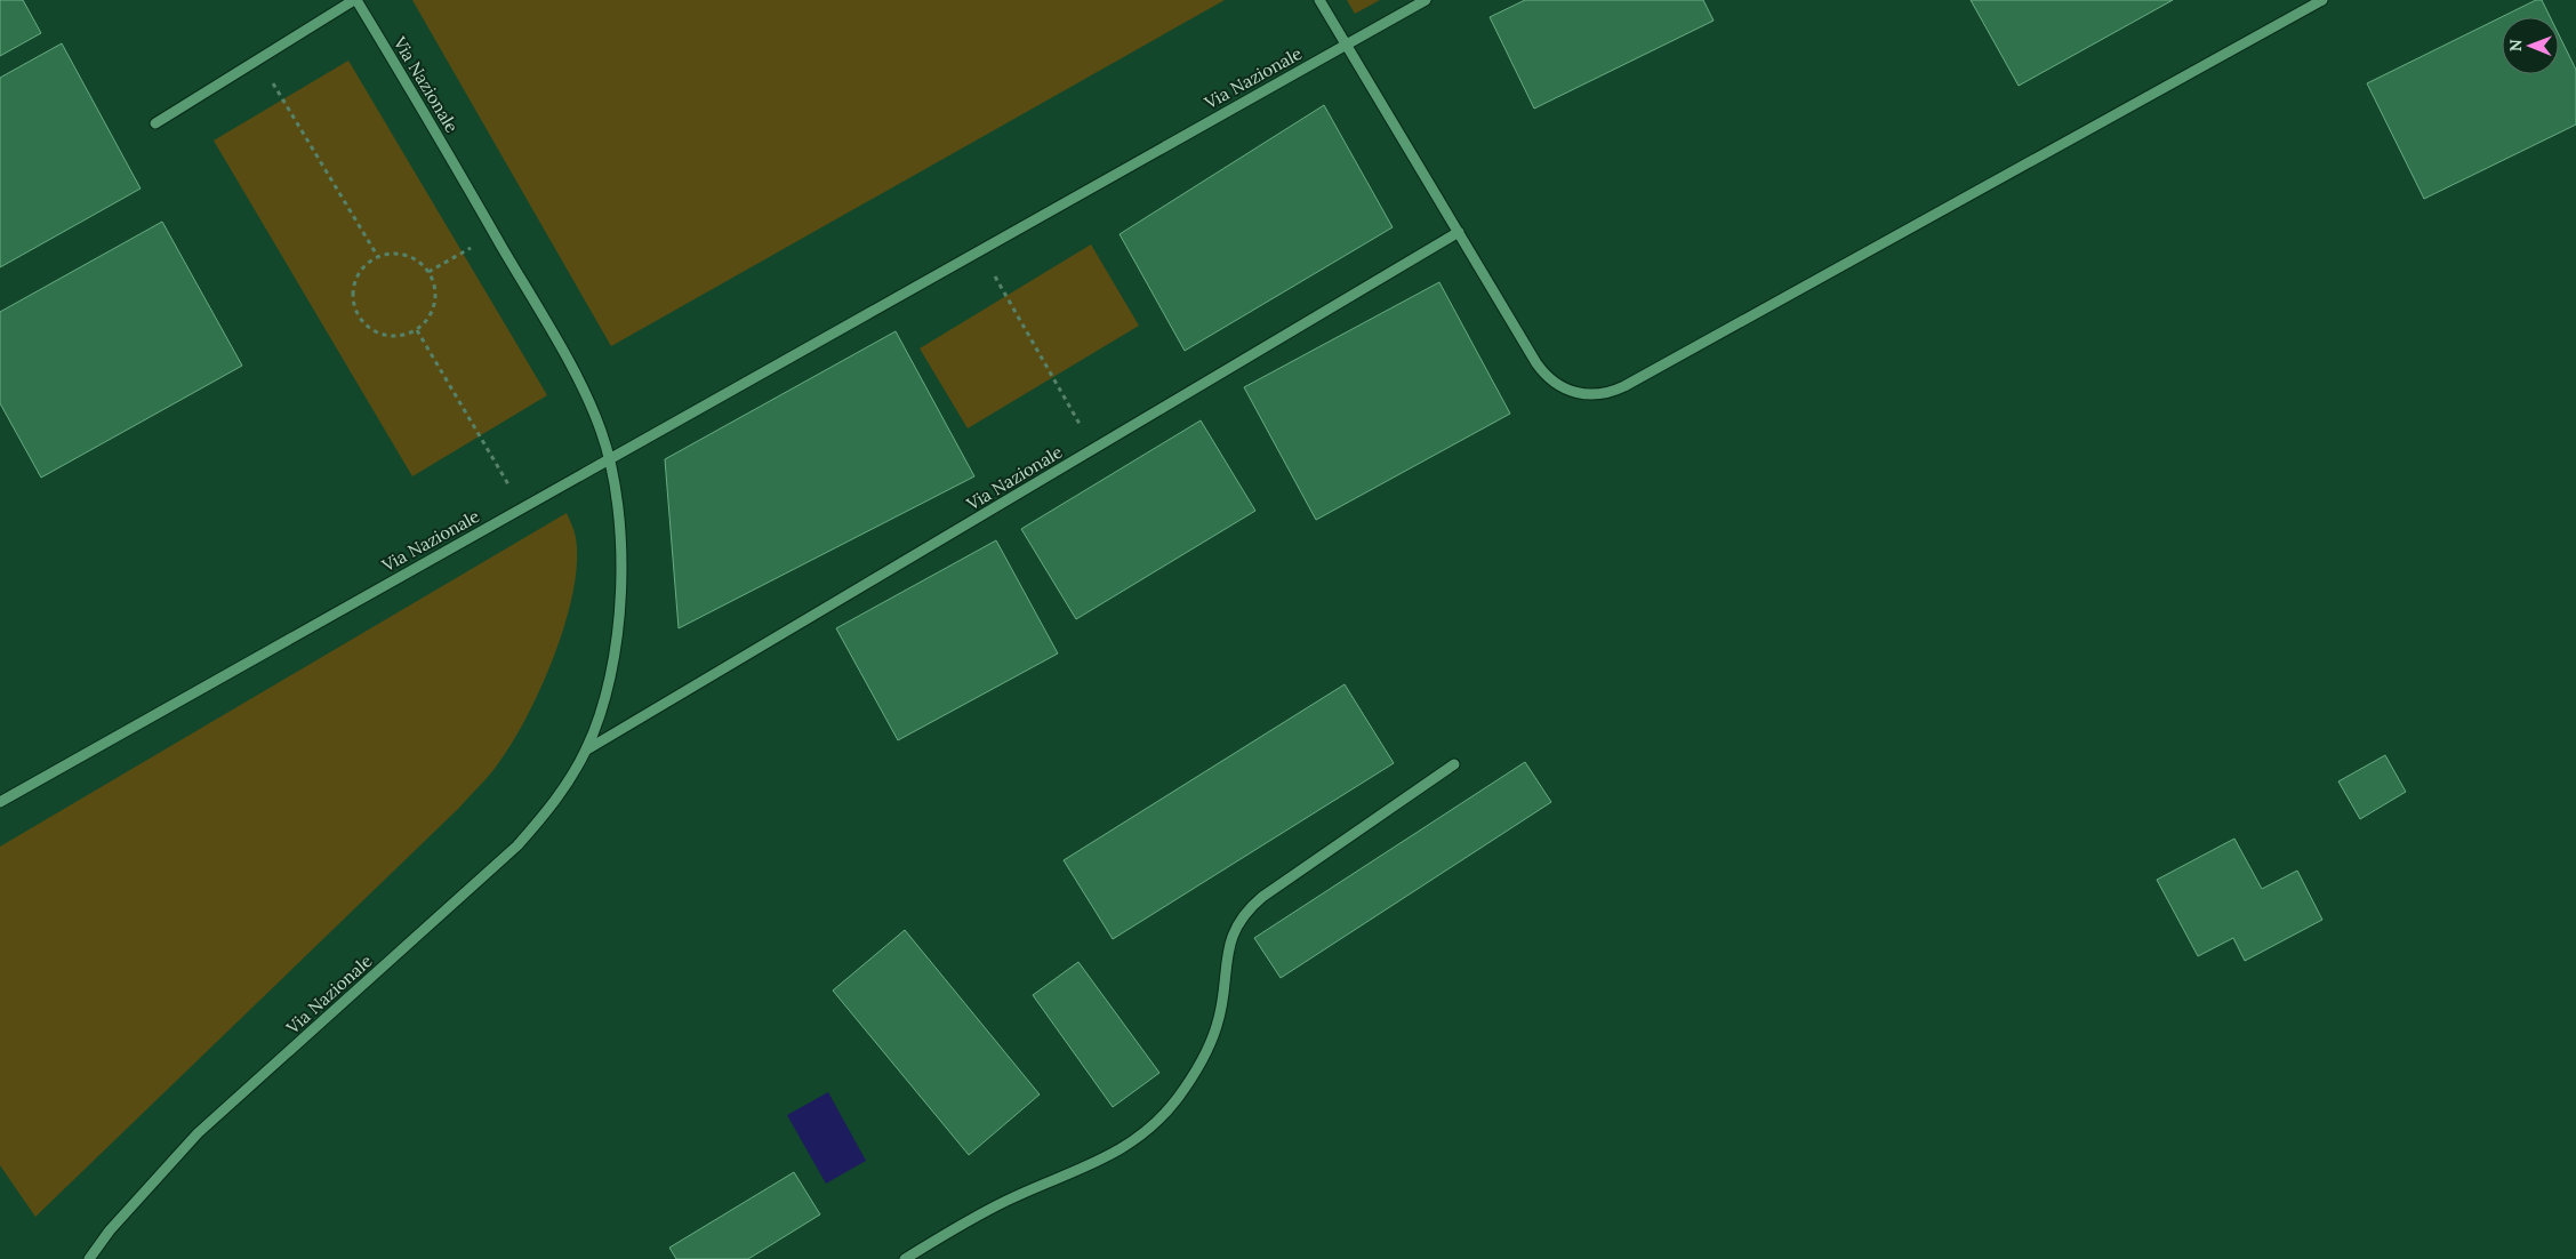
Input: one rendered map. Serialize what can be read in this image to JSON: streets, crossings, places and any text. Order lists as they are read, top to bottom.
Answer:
{
  "streets": {
    "street": ["Via Nazionale"]
  },
  "north": "left"
}
